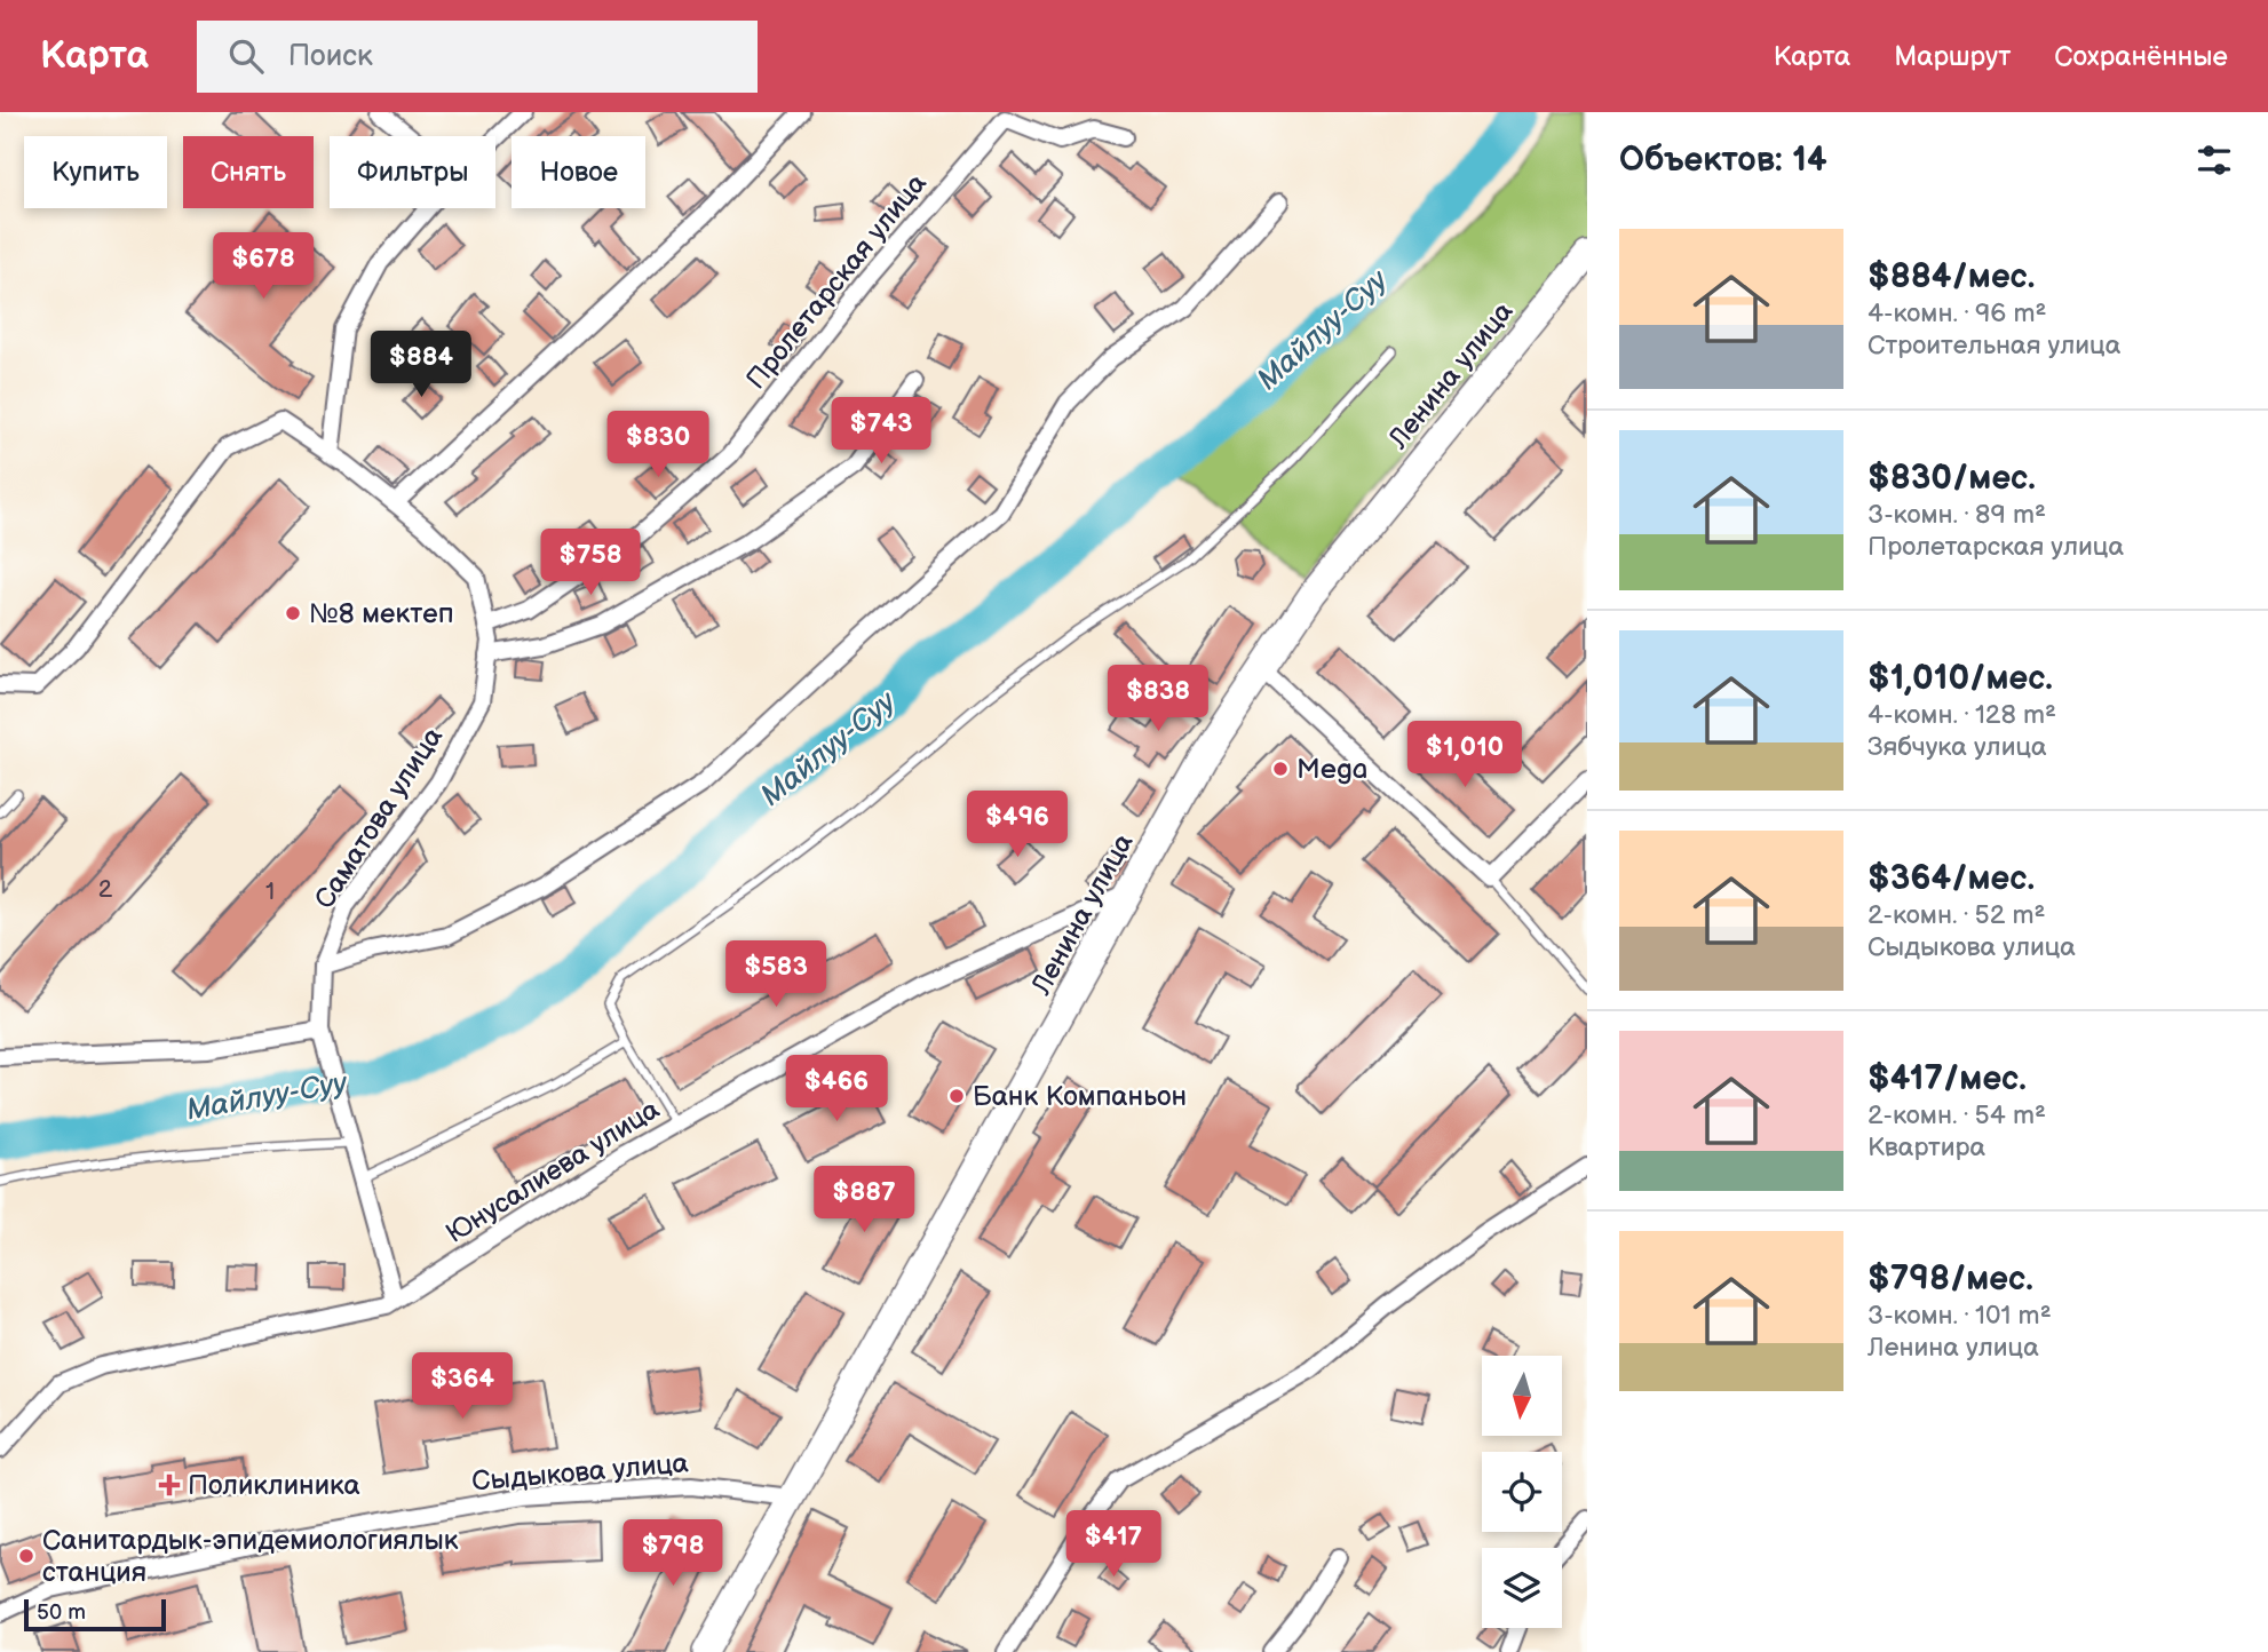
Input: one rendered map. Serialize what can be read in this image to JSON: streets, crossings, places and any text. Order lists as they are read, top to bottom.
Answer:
{
  "streets": {
    "main road": ["Ленина улица"],
    "street": [
      "Пролетарская улица",
      "Саматова улица",
      "Юнусалиева улица",
      "Сыдыкова улица"
    ]
  },
  "crossings": [
    ["Пролетарская улица", "Саматова улица"],
    ["Ленина улица", "Юнусалиева улица"],
    ["Ленина улица", "Сыдыкова улица"],
    ["Саматова улица", "Юнусалиева улица"]
  ],
  "water": ["Майлуу-Суу"],
  "places": {
    "other": [
      "№8 мектеп",
      "Mega",
      "Банк Компаньон",
      "Санитардык-эпидемиологиялык станция"
    ],
    "health": ["Поликлиника"]
  },
  "house_numbers": ["2", "1"],
  "scale_bar": "50 m",
  "north": "bottom",
  "page": {
    "header": "Карта",
    "search": "Поиск",
    "nav": ["Карта", "Маршрут", "Сохранённые"],
    "heading": "Объектов: 14",
    "chip": [
      "Купить",
      "Снять",
      "Фильтры",
      "Новое"
    ],
    "list": [
      {
        "name": "$884/мес.",
        "note": "4-комн. · 96 m² · Строительная улица"
      },
      {
        "name": "$830/мес.",
        "note": "3-комн. · 89 m² · Пролетарская улица"
      },
      {
        "name": "$1,010/мес.",
        "note": "4-комн. · 128 m² · Зябчука улица"
      },
      {
        "name": "$364/мес.",
        "note": "2-комн. · 52 m² · Сыдыкова улица"
      },
      {
        "name": "$417/мес.",
        "note": "2-комн. · 54 m² · Квартира"
      },
      {
        "name": "$798/мес.",
        "note": "3-комн. · 101 m² · Ленина улица"
      }
    ],
    "price": [
      "$678",
      "$884",
      "$743",
      "$830",
      "$758",
      "$838",
      "$1,010",
      "$496",
      "$583",
      "$466",
      "$887",
      "$364",
      "$417",
      "$798"
    ],
    "scale": "50 m"
  }
}
